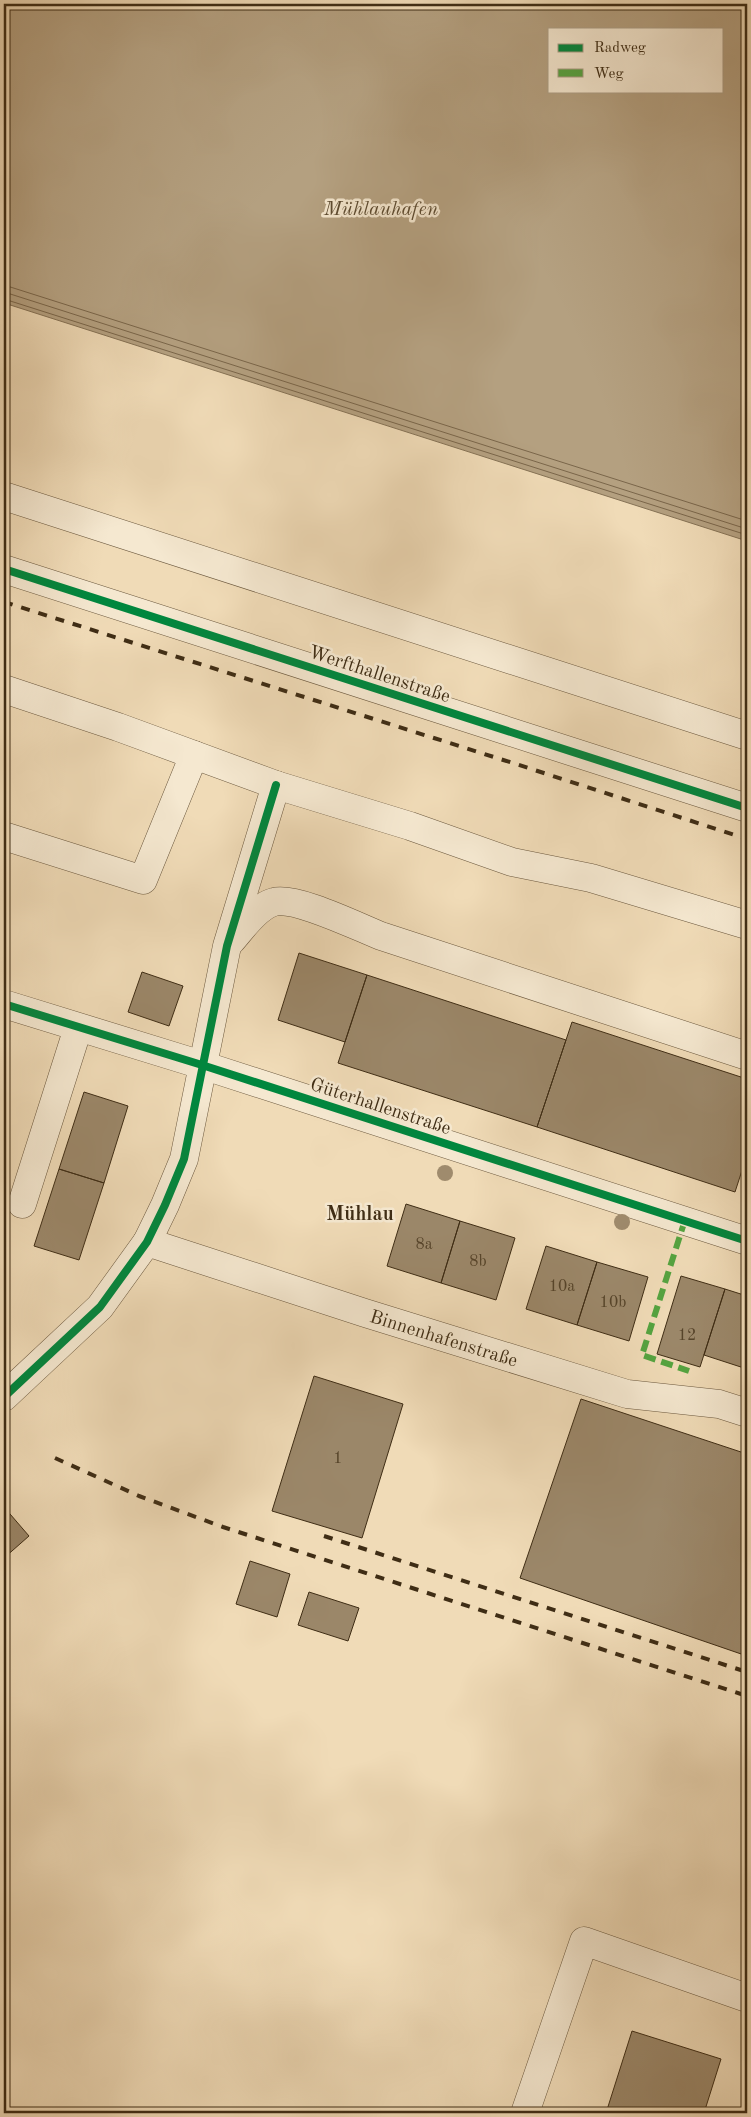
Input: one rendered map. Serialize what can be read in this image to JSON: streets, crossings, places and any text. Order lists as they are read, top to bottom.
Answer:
{
  "streets": {
    "street": ["Werfthallenstraße", "Güterhallenstraße", "Binnenhafenstraße"]
  },
  "districts": ["Mühlau"],
  "water": ["Mühlauhafen"],
  "house_numbers": [
    "8a",
    "8b",
    "10a",
    "10b",
    "12",
    "1"
  ],
  "legend": ["Radweg", "Weg"]
}
